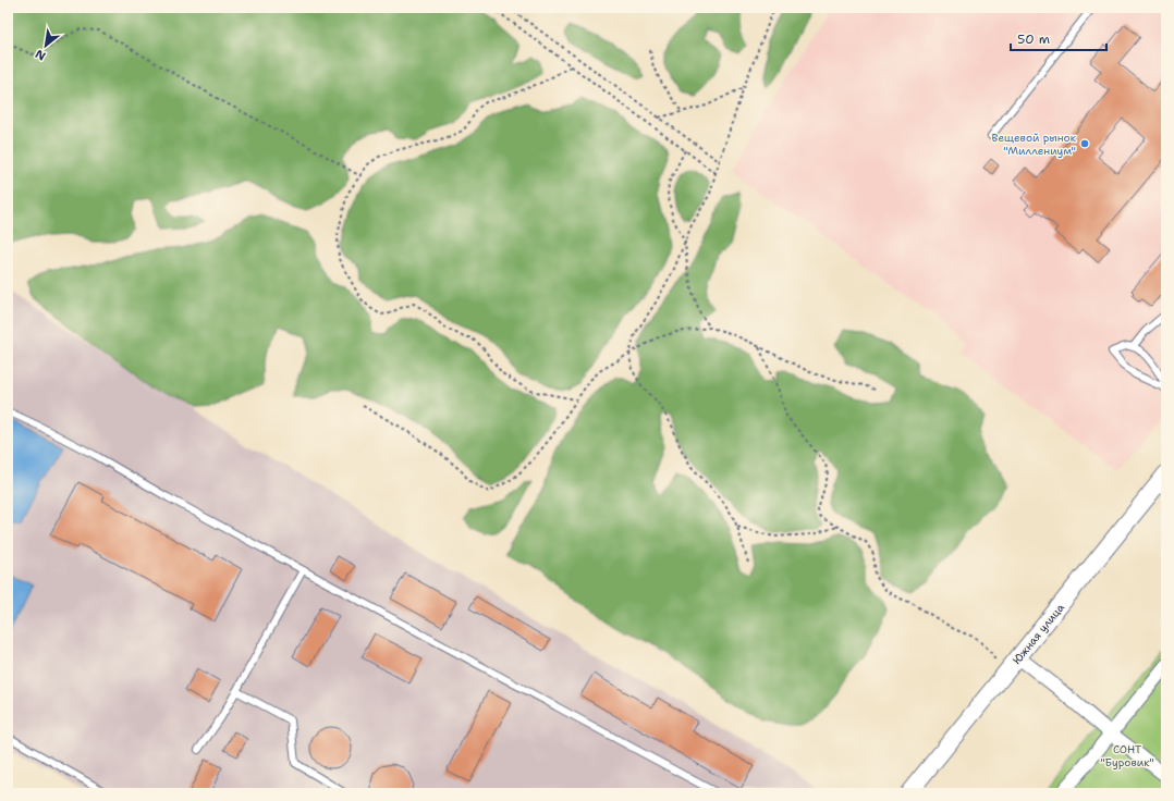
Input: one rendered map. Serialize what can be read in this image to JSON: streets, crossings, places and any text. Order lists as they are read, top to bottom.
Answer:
{
  "streets": {
    "street": ["Южная улица"]
  },
  "parks": ["СОНТ \"Буровик\""],
  "places": ["Вещевой рынок \"Миллениум\""],
  "scale_bar": "50 m",
  "north": "bottom left"
}
